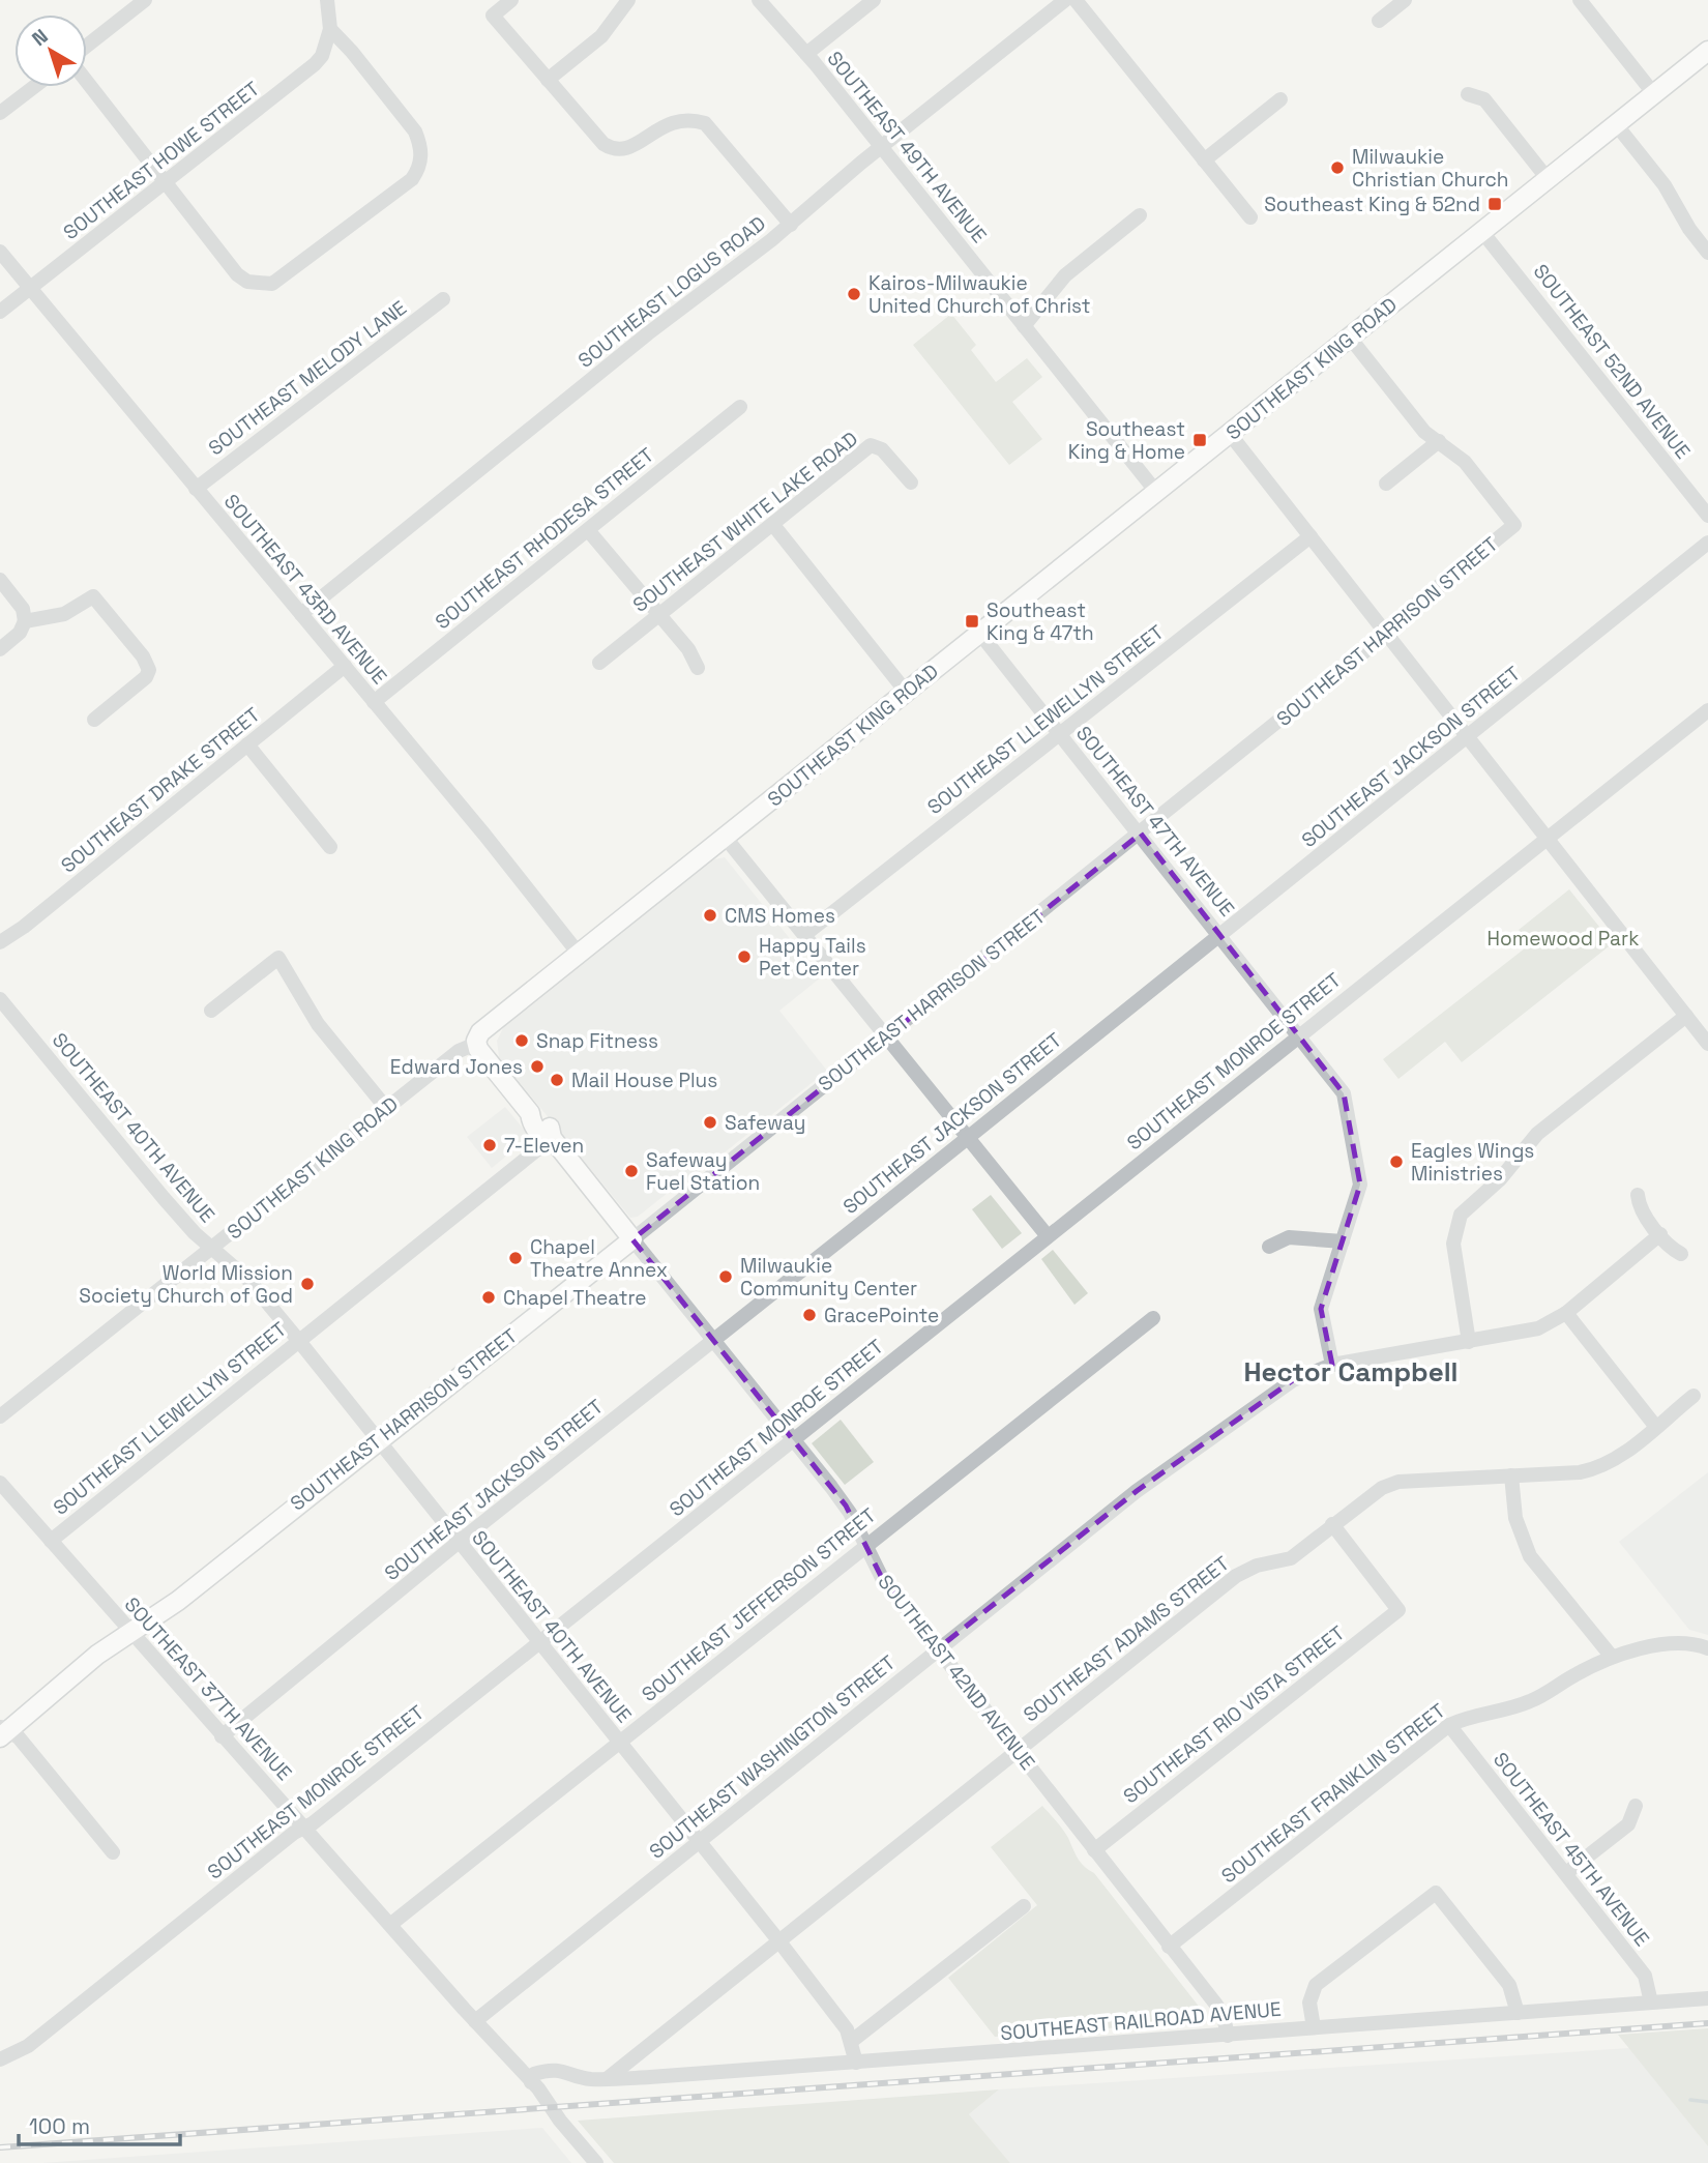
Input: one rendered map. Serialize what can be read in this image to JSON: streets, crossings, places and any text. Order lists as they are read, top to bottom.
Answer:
{
  "streets": {
    "main road": ["SOUTHEAST KING ROAD", "SOUTHEAST HARRISON STREET", "SOUTHEAST 42ND AVENUE"],
    "street": [
      "SOUTHEAST 49TH AVENUE",
      "SOUTHEAST HOWE STREET",
      "SOUTHEAST LOGUS ROAD",
      "SOUTHEAST 52ND AVENUE",
      "SOUTHEAST MELODY LANE",
      "SOUTHEAST WHITE LAKE ROAD",
      "SOUTHEAST RHODESA STREET",
      "SOUTHEAST 43RD AVENUE",
      "SOUTHEAST LLEWELLYN STREET",
      "SOUTHEAST JACKSON STREET",
      "SOUTHEAST DRAKE STREET",
      "SOUTHEAST 47TH AVENUE",
      "SOUTHEAST MONROE STREET",
      "SOUTHEAST 40TH AVENUE",
      "SOUTHEAST JEFFERSON STREET",
      "SOUTHEAST ADAMS STREET",
      "SOUTHEAST 37TH AVENUE",
      "SOUTHEAST RIO VISTA STREET",
      "SOUTHEAST WASHINGTON STREET",
      "SOUTHEAST FRANKLIN STREET",
      "SOUTHEAST 45TH AVENUE",
      "SOUTHEAST RAILROAD AVENUE"
    ]
  },
  "crossings": [
    ["SOUTHEAST 49TH AVENUE", "SOUTHEAST LOGUS ROAD"],
    ["SOUTHEAST 49TH AVENUE", "SOUTHEAST KING ROAD"],
    ["SOUTHEAST HOWE STREET", "SOUTHEAST 43RD AVENUE"],
    ["SOUTHEAST LOGUS ROAD", "SOUTHEAST 43RD AVENUE"],
    ["SOUTHEAST 52ND AVENUE", "SOUTHEAST KING ROAD"],
    ["SOUTHEAST KING ROAD", "SOUTHEAST 43RD AVENUE"],
    ["SOUTHEAST KING ROAD", "SOUTHEAST 47TH AVENUE"],
    ["SOUTHEAST KING ROAD", "SOUTHEAST 40TH AVENUE"],
    ["SOUTHEAST KING ROAD", "SOUTHEAST 42ND AVENUE"],
    ["SOUTHEAST MELODY LANE", "SOUTHEAST 43RD AVENUE"],
    ["SOUTHEAST RHODESA STREET", "SOUTHEAST 43RD AVENUE"],
    ["SOUTHEAST 43RD AVENUE", "SOUTHEAST DRAKE STREET"],
    ["SOUTHEAST HARRISON STREET", "SOUTHEAST 47TH AVENUE"],
    ["SOUTHEAST HARRISON STREET", "SOUTHEAST 40TH AVENUE"],
    ["SOUTHEAST HARRISON STREET", "SOUTHEAST 42ND AVENUE"],
    ["SOUTHEAST HARRISON STREET", "SOUTHEAST 37TH AVENUE"],
    ["SOUTHEAST LLEWELLYN STREET", "SOUTHEAST 47TH AVENUE"],
    ["SOUTHEAST LLEWELLYN STREET", "SOUTHEAST 40TH AVENUE"],
    ["SOUTHEAST LLEWELLYN STREET", "SOUTHEAST 42ND AVENUE"],
    ["SOUTHEAST LLEWELLYN STREET", "SOUTHEAST 37TH AVENUE"],
    ["SOUTHEAST JACKSON STREET", "SOUTHEAST 47TH AVENUE"],
    ["SOUTHEAST JACKSON STREET", "SOUTHEAST 40TH AVENUE"],
    ["SOUTHEAST JACKSON STREET", "SOUTHEAST 42ND AVENUE"],
    ["SOUTHEAST JACKSON STREET", "SOUTHEAST 37TH AVENUE"],
    ["SOUTHEAST 47TH AVENUE", "SOUTHEAST MONROE STREET"],
    ["SOUTHEAST 47TH AVENUE", "SOUTHEAST WASHINGTON STREET"],
    ["SOUTHEAST MONROE STREET", "SOUTHEAST 40TH AVENUE"],
    ["SOUTHEAST MONROE STREET", "SOUTHEAST 42ND AVENUE"],
    ["SOUTHEAST MONROE STREET", "SOUTHEAST 37TH AVENUE"],
    ["SOUTHEAST 40TH AVENUE", "SOUTHEAST JEFFERSON STREET"],
    ["SOUTHEAST 40TH AVENUE", "SOUTHEAST ADAMS STREET"],
    ["SOUTHEAST 40TH AVENUE", "SOUTHEAST WASHINGTON STREET"],
    ["SOUTHEAST 40TH AVENUE", "SOUTHEAST RAILROAD AVENUE"],
    ["SOUTHEAST JEFFERSON STREET", "SOUTHEAST 42ND AVENUE"],
    ["SOUTHEAST JEFFERSON STREET", "SOUTHEAST 37TH AVENUE"],
    ["SOUTHEAST ADAMS STREET", "SOUTHEAST 42ND AVENUE"],
    ["SOUTHEAST ADAMS STREET", "SOUTHEAST RIO VISTA STREET"],
    ["SOUTHEAST ADAMS STREET", "SOUTHEAST RAILROAD AVENUE"],
    ["SOUTHEAST 42ND AVENUE", "SOUTHEAST RIO VISTA STREET"],
    ["SOUTHEAST 42ND AVENUE", "SOUTHEAST WASHINGTON STREET"],
    ["SOUTHEAST 42ND AVENUE", "SOUTHEAST FRANKLIN STREET"],
    ["SOUTHEAST 42ND AVENUE", "SOUTHEAST RAILROAD AVENUE"],
    ["SOUTHEAST 37TH AVENUE", "SOUTHEAST WASHINGTON STREET"],
    ["SOUTHEAST 37TH AVENUE", "SOUTHEAST RAILROAD AVENUE"],
    ["SOUTHEAST FRANKLIN STREET", "SOUTHEAST 45TH AVENUE"],
    ["SOUTHEAST 45TH AVENUE", "SOUTHEAST RAILROAD AVENUE"]
  ],
  "districts": ["Hector Campbell"],
  "parks": ["Homewood Park"],
  "places": {
    "other": [
      "Milwaukie Christian Church",
      "Kairos-Milwaukie United Church of Christ",
      "CMS Homes",
      "Happy Tails Pet Center",
      "Snap Fitness",
      "Edward Jones",
      "Mail House Plus",
      "Safeway",
      "7-Eleven",
      "Eagles Wings Ministries",
      "Safeway Fuel Station",
      "Chapel Theatre Annex",
      "Milwaukie Community Center",
      "World Mission Society Church of God",
      "Chapel Theatre",
      "GracePointe"
    ],
    "transit": ["Southeast King & 52nd", "Southeast King & Home", "Southeast King & 47th"]
  },
  "scale_bar": "100 m",
  "north": "top left"
}
